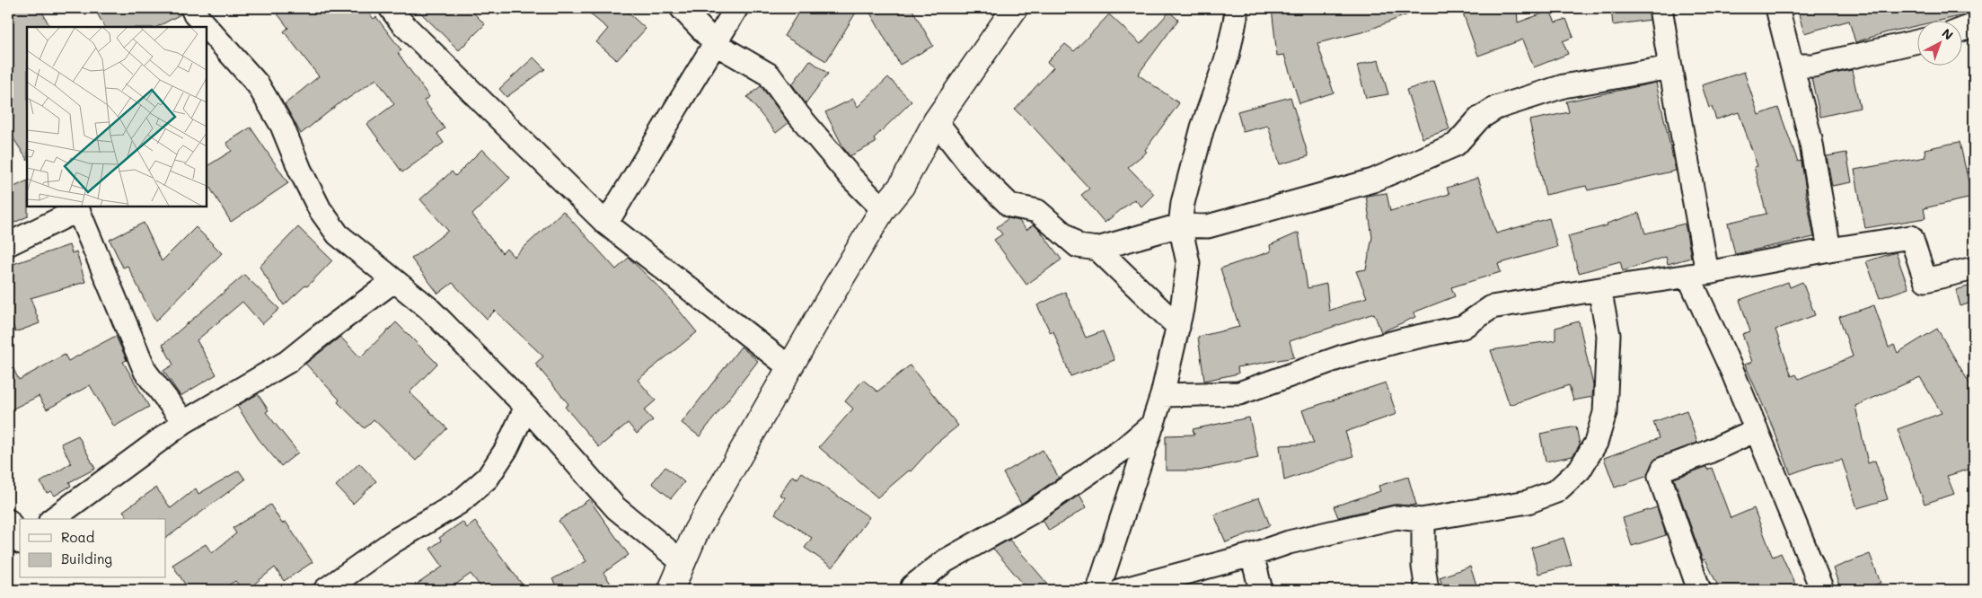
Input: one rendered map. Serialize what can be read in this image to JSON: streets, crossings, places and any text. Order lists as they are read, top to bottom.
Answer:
{
  "legend": ["Road", "Building"],
  "north": "top right"
}
